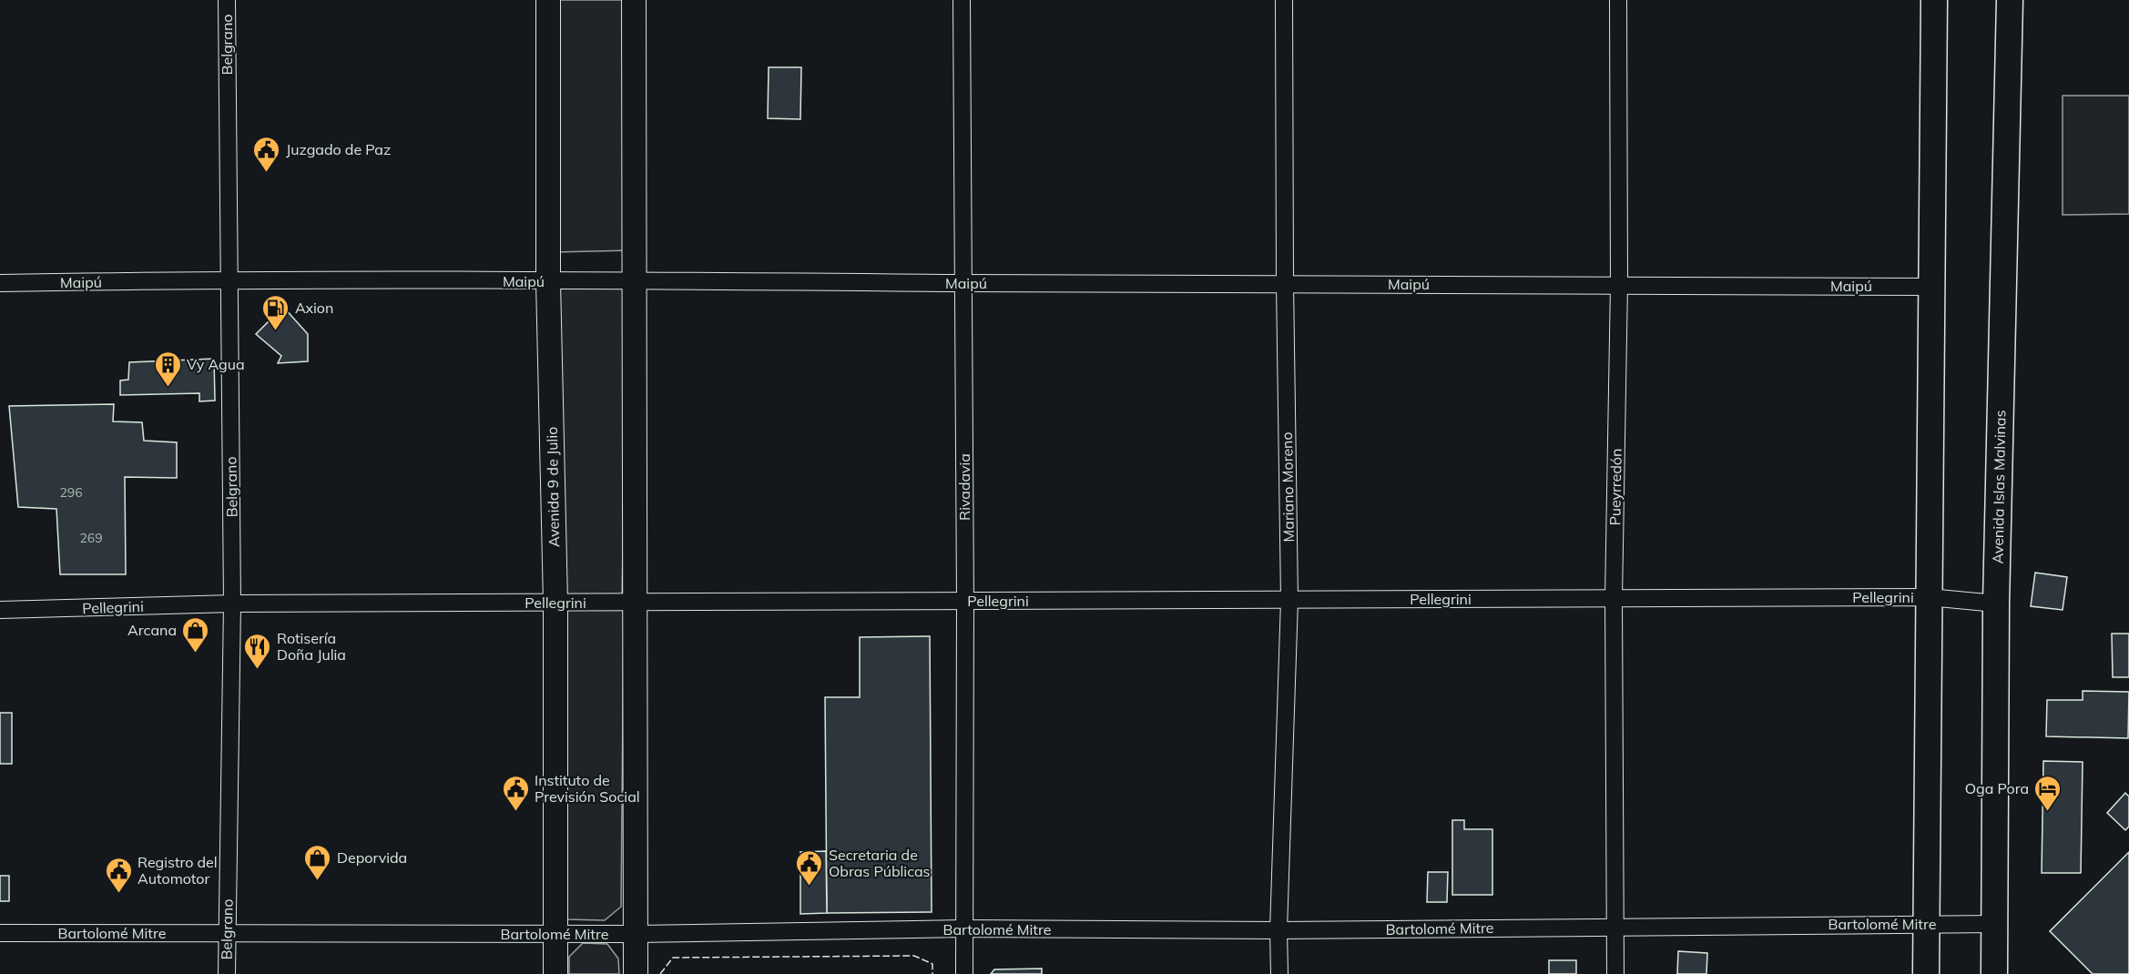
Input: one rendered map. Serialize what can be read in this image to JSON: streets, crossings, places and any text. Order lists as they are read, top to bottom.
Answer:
{
  "streets": {
    "main road": ["Avenida 9 de Julio", "Avenida Islas Malvinas"],
    "street": [
      "Belgrano",
      "Maipú",
      "Rivadavia",
      "Mariano Moreno",
      "Pueyrredón",
      "Pellegrini",
      "Bartolomé Mitre"
    ]
  },
  "crossings": [
    ["Belgrano", "Maipú"],
    ["Belgrano", "Pellegrini"],
    ["Belgrano", "Bartolomé Mitre"],
    ["Maipú", "Avenida 9 de Julio"],
    ["Maipú", "Rivadavia"],
    ["Maipú", "Mariano Moreno"],
    ["Maipú", "Pueyrredón"],
    ["Avenida 9 de Julio", "Pellegrini"],
    ["Avenida 9 de Julio", "Bartolomé Mitre"],
    ["Rivadavia", "Pellegrini"],
    ["Rivadavia", "Bartolomé Mitre"],
    ["Mariano Moreno", "Pellegrini"],
    ["Mariano Moreno", "Bartolomé Mitre"],
    ["Pueyrredón", "Pellegrini"],
    ["Pueyrredón", "Bartolomé Mitre"],
    ["Avenida Islas Malvinas", "Pellegrini"],
    ["Avenida Islas Malvinas", "Bartolomé Mitre"]
  ],
  "places": {
    "public building": [
      "Juzgado de Paz",
      "Instituto de Previsión Social",
      "Secretaria de Obras Públicas",
      "Registro del Automotor"
    ],
    "fuel station": ["Axion"],
    "building": ["Vy Agua"],
    "shop": ["Arcana", "Deporvida"],
    "restaurant": ["Rotisería Doña Julia"],
    "hotel": ["Oga Pora"]
  },
  "house_numbers": ["296", "269"]
}
